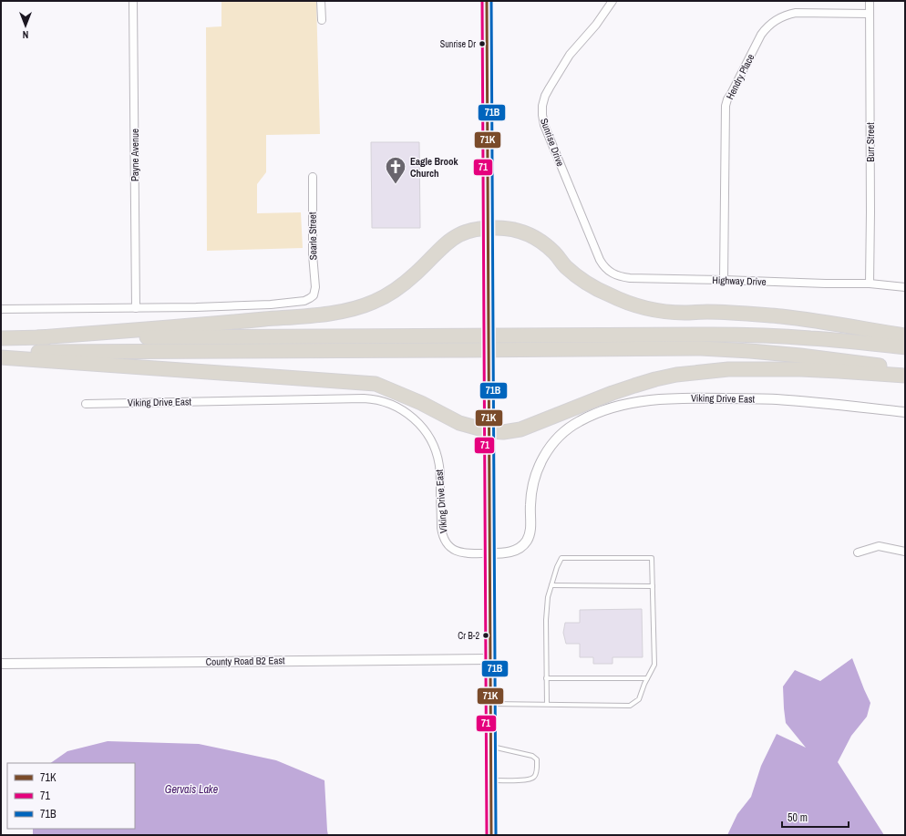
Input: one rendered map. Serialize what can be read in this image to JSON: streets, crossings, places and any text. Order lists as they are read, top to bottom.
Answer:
{
  "streets": {
    "street": [
      "Hendry Place",
      "Sunrise Drive",
      "Burr Street",
      "Payne Avenue",
      "Searle Street",
      "Highway Drive",
      "Viking Drive East",
      "County Road B2 East"
    ]
  },
  "crossings": [
    ["Hendry Place", "Burr Street"],
    ["Hendry Place", "Highway Drive"],
    ["Sunrise Drive", "Highway Drive"],
    ["Burr Street", "Highway Drive"],
    ["Payne Avenue", "Searle Street"]
  ],
  "water": ["Gervais Lake"],
  "places": {
    "other": ["Sunrise Dr", "Cr B-2"],
    "church": ["Eagle Brook Church"]
  },
  "lines": ["transit line 71K", "transit line 71", "transit line 71B"],
  "legend": ["71K", "71", "71B"],
  "scale_bar": "50 m",
  "north": "bottom"
}
